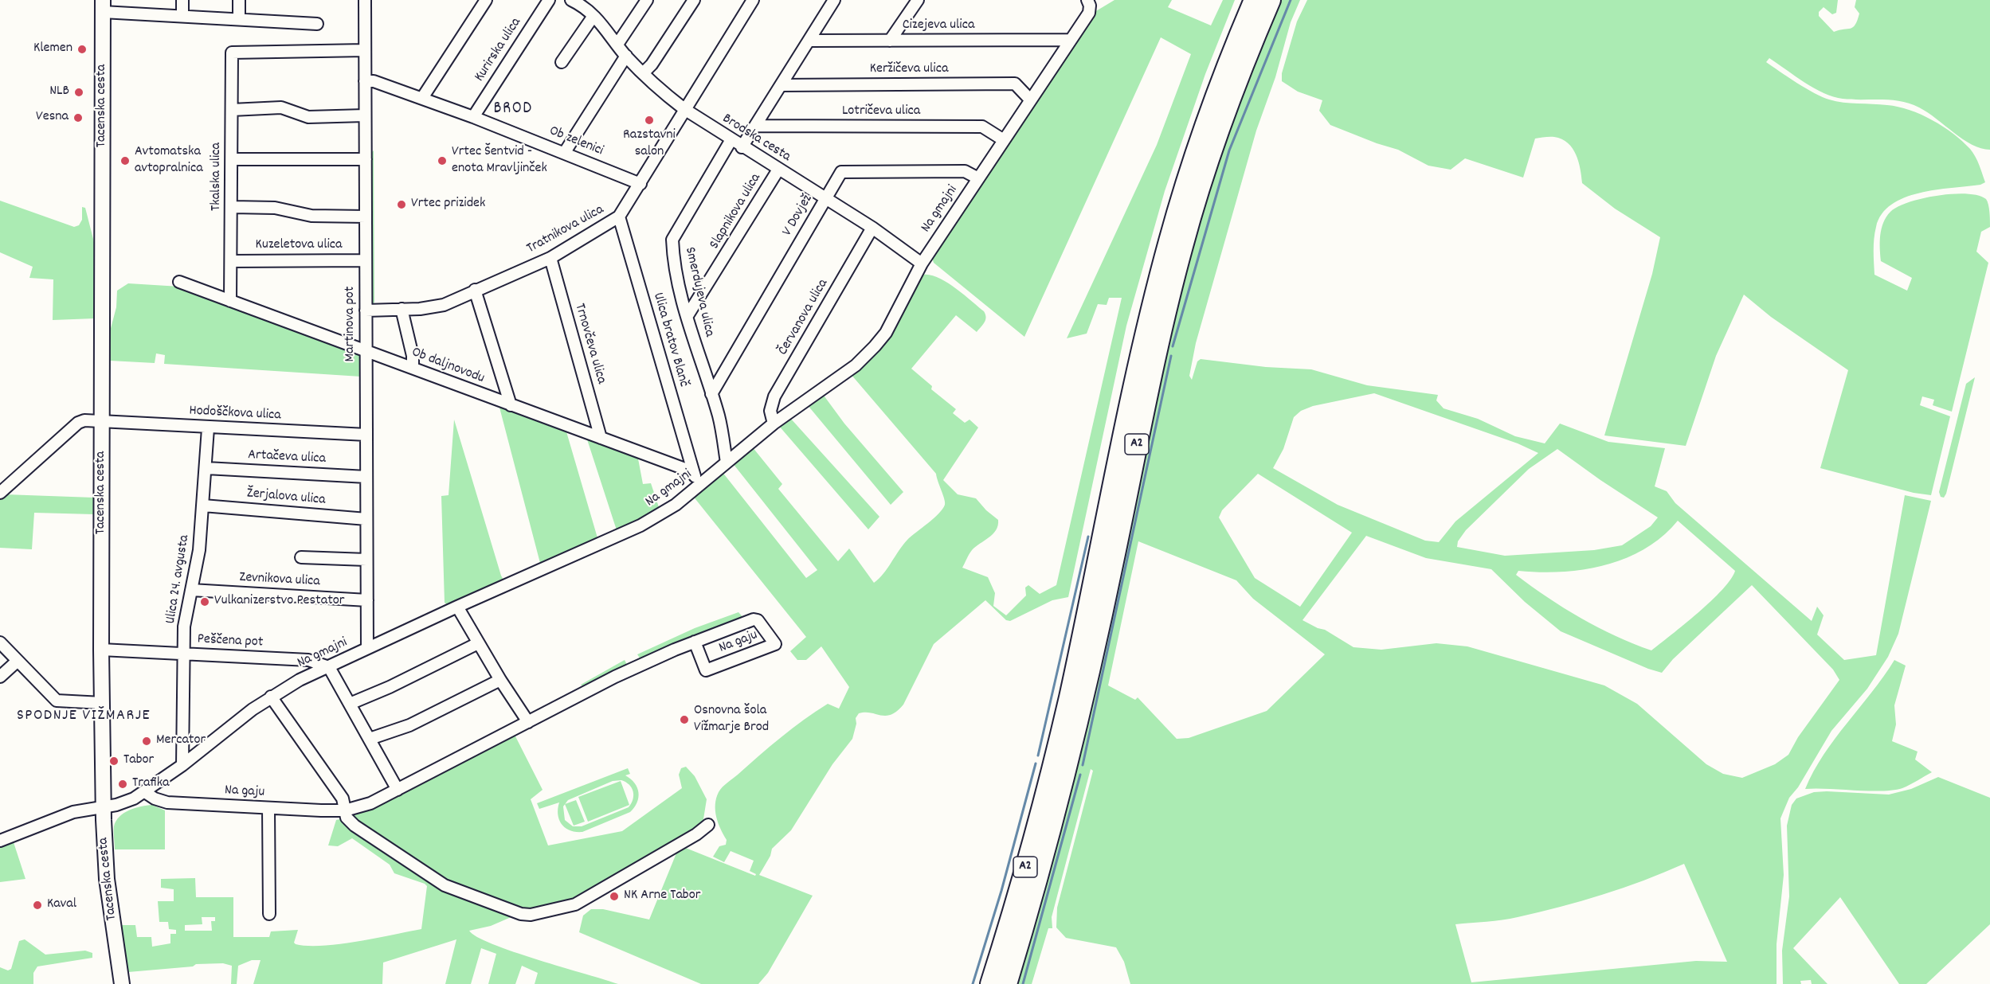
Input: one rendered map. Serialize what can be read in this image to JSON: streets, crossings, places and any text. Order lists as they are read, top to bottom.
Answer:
{
  "streets": {
    "highway": ["A2"],
    "main road": ["Tacenska cesta"],
    "street": [
      "Cizejeva ulica",
      "Kurirska ulica",
      "Keržičeva ulica",
      "Lotričeva ulica",
      "Brodska cesta",
      "Ob zelenici",
      "Tkalska ulica",
      "Na gmajni",
      "Slapnikova ulica",
      "V Dovjež",
      "Tratnikova ulica",
      "Kuzeletova ulica",
      "Smerdujeva ulica",
      "Červanova ulica",
      "Martinova pot",
      "Ulica bratov Blanč",
      "Trnovčeva ulica",
      "Ob daljnovodu",
      "Hodoščkova ulica",
      "Artačeva ulica",
      "Žerjalova ulica",
      "Ulica 24. avgusta",
      "Zevnikova ulica",
      "Peščena pot",
      "Na gaju"
    ]
  },
  "crossings": [
    ["Cizejeva ulica", "Na gmajni"],
    ["Kurirska ulica", "Ob zelenici"],
    ["Keržičeva ulica", "Na gmajni"],
    ["Tacenska cesta", "Na gmajni"],
    ["Tacenska cesta", "Hodoščkova ulica"],
    ["Tacenska cesta", "Peščena pot"],
    ["Lotričeva ulica", "Na gmajni"],
    ["Brodska cesta", "Na gmajni"],
    ["Brodska cesta", "Slapnikova ulica"],
    ["Brodska cesta", "V Dovjež"],
    ["Brodska cesta", "Tratnikova ulica"],
    ["Brodska cesta", "Smerdujeva ulica"],
    ["Brodska cesta", "Červanova ulica"],
    ["Ob zelenici", "Tratnikova ulica"],
    ["Ob zelenici", "Martinova pot"],
    ["Tkalska ulica", "Kuzeletova ulica"],
    ["Tkalska ulica", "Martinova pot"],
    ["Tkalska ulica", "Ob daljnovodu"],
    ["Na gmajni", "V Dovjež"],
    ["Na gmajni", "Smerdujeva ulica"],
    ["Na gmajni", "Červanova ulica"],
    ["Na gmajni", "Martinova pot"],
    ["Na gmajni", "Ulica 24. avgusta"],
    ["Na gmajni", "Peščena pot"],
    ["Na gmajni", "Na gaju"],
    ["Slapnikova ulica", "Smerdujeva ulica"],
    ["V Dovjež", "Smerdujeva ulica"],
    ["Tratnikova ulica", "Martinova pot"],
    ["Tratnikova ulica", "Ulica bratov Blanč"],
    ["Tratnikova ulica", "Trnovčeva ulica"],
    ["Kuzeletova ulica", "Martinova pot"],
    ["Martinova pot", "Ob daljnovodu"],
    ["Martinova pot", "Hodoščkova ulica"],
    ["Martinova pot", "Artačeva ulica"],
    ["Martinova pot", "Žerjalova ulica"],
    ["Martinova pot", "Zevnikova ulica"],
    ["Ulica bratov Blanč", "Ob daljnovodu"],
    ["Trnovčeva ulica", "Ob daljnovodu"],
    ["Hodoščkova ulica", "Ulica 24. avgusta"],
    ["Artačeva ulica", "Ulica 24. avgusta"],
    ["Žerjalova ulica", "Ulica 24. avgusta"],
    ["Ulica 24. avgusta", "Zevnikova ulica"],
    ["Ulica 24. avgusta", "Peščena pot"]
  ],
  "districts": ["BROD", "SPODNJE VIŽMARJE"],
  "places": [
    "Klemen",
    "NLB",
    "Vesna",
    "Razstavni salon",
    "Avtomatska avtopralnica",
    "Vrtec Šentvid - enota Mravljinček",
    "Vrtec prizidek",
    "Vulkanizerstvo Pestator",
    "Osnovna šola Vižmarje Brod",
    "Mercator",
    "Tabor",
    "Trafika",
    "NK Arne Tabor",
    "Kaval"
  ]
}
